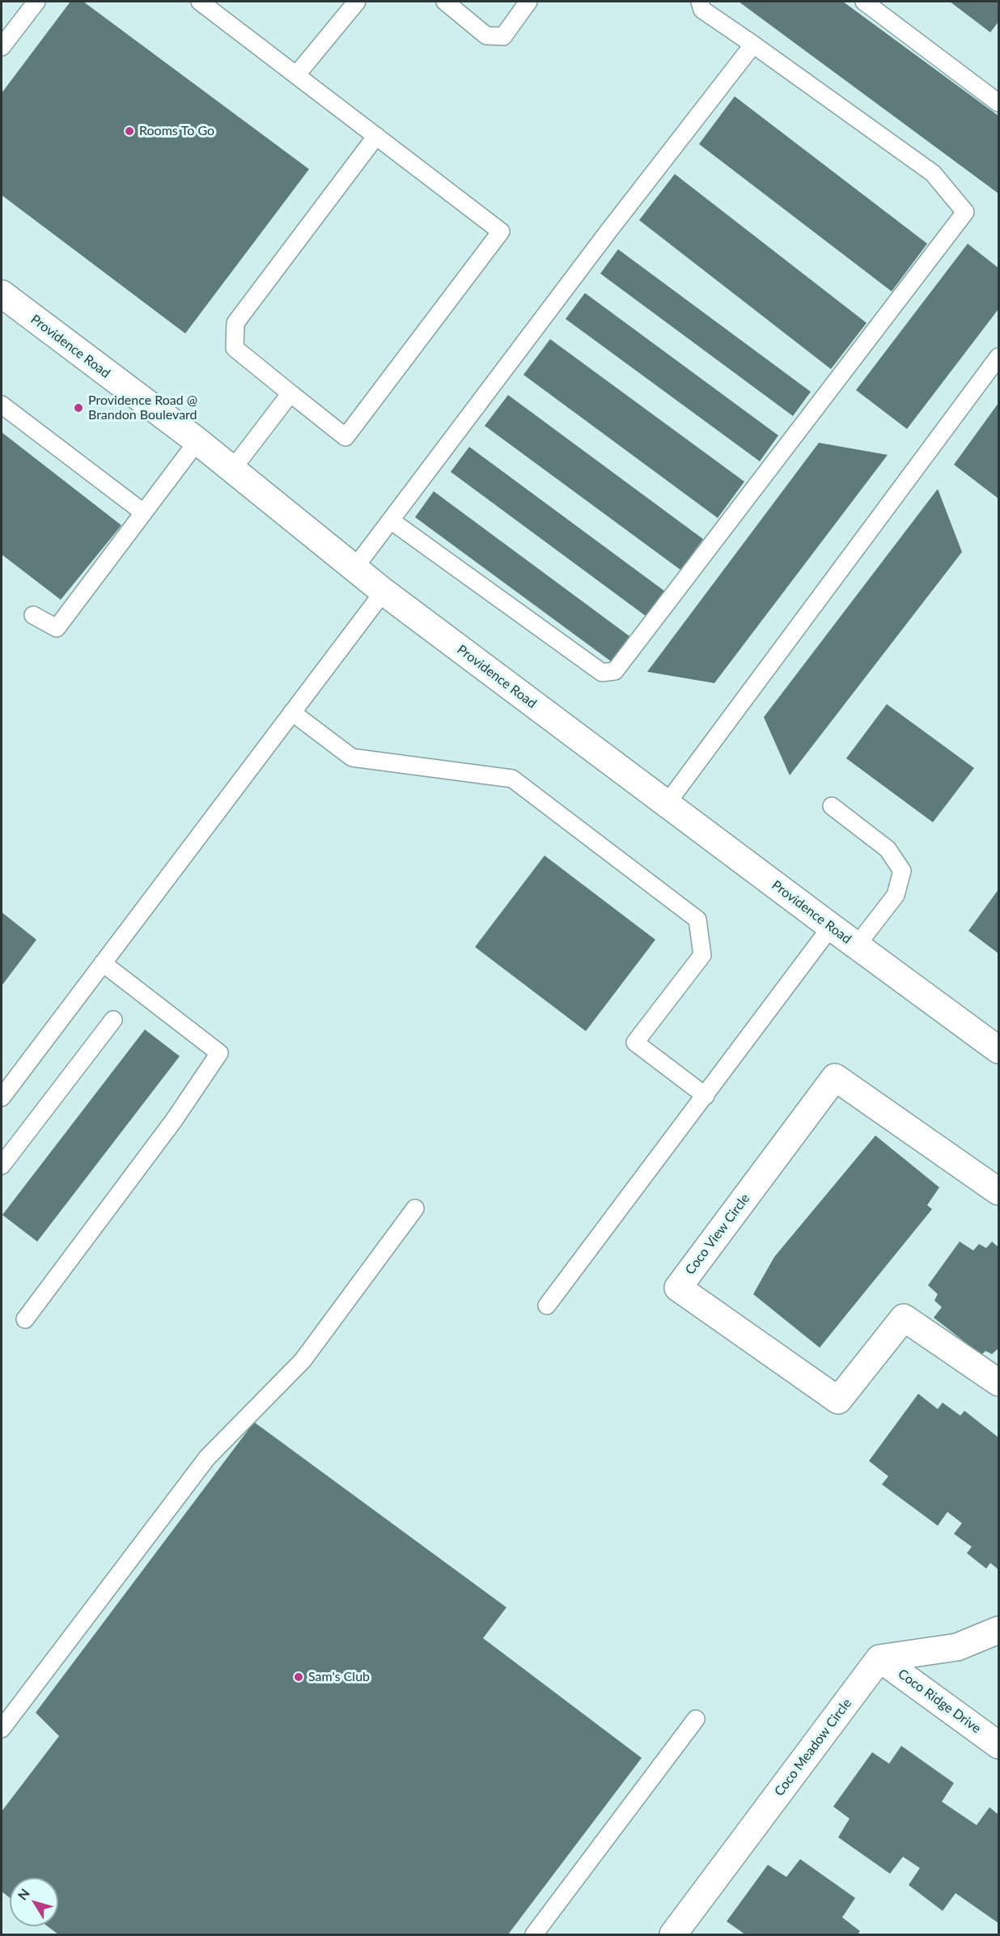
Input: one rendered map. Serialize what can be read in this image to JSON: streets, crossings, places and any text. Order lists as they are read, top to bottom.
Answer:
{
  "streets": {
    "street": [
      "Providence Road",
      "Coco View Circle",
      "Coco Ridge Drive",
      "Coco Meadow Circle"
    ]
  },
  "crossings": [
    ["Coco Ridge Drive", "Coco Meadow Circle"]
  ],
  "places": ["Rooms To Go", "Providence Road @ Brandon Boulevard", "Sam's Club"],
  "north": "top left"
}
